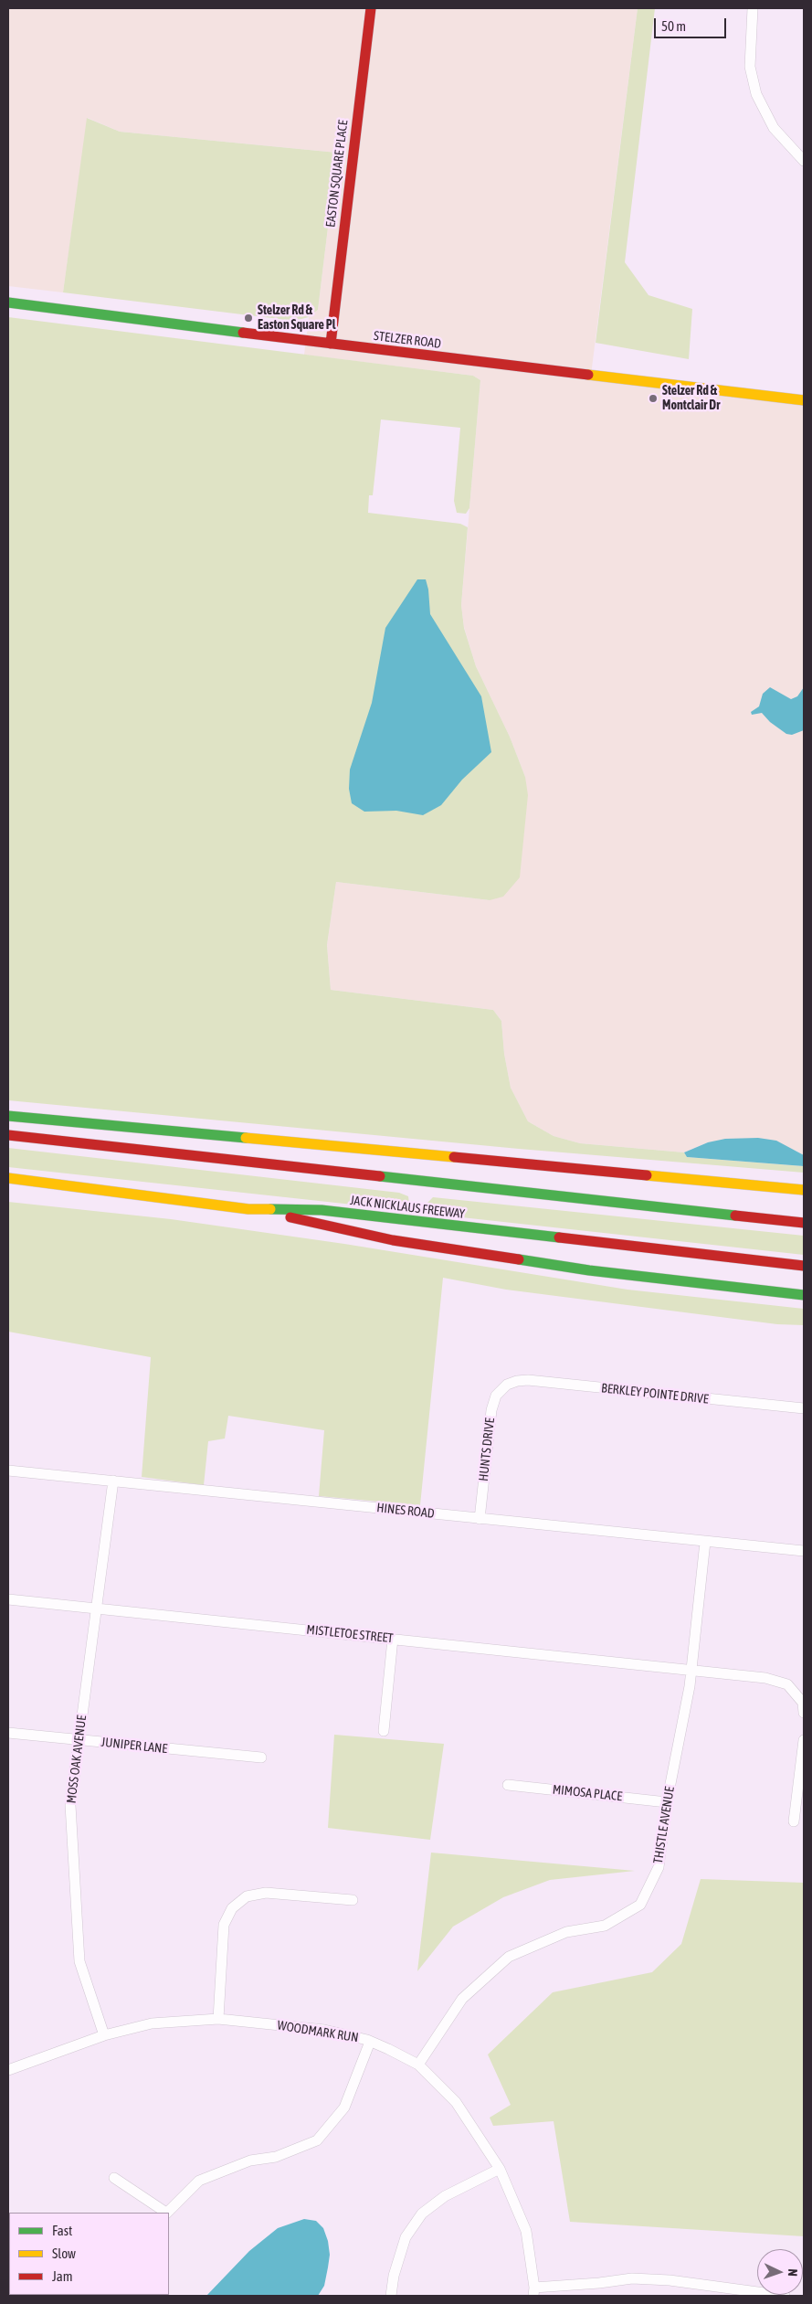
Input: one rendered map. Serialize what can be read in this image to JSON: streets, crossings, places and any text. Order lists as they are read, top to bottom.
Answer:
{
  "streets": {
    "main road": ["EASTON SQUARE PLACE", "STELZER ROAD", "JACK NICKLAUS FREEWAY"],
    "street": [
      "BERKLEY POINTE DRIVE",
      "HUNTS DRIVE",
      "HINES ROAD",
      "MISTLETOE STREET",
      "JUNIPER LANE",
      "MOSS OAK AVENUE",
      "MIMOSA PLACE",
      "THISTLE AVENUE",
      "WOODMARK RUN"
    ]
  },
  "crossings": [
    ["EASTON SQUARE PLACE", "STELZER ROAD"],
    ["BERKLEY POINTE DRIVE", "HUNTS DRIVE"],
    ["HUNTS DRIVE", "HINES ROAD"],
    ["HINES ROAD", "MOSS OAK AVENUE"],
    ["HINES ROAD", "THISTLE AVENUE"],
    ["MISTLETOE STREET", "MOSS OAK AVENUE"],
    ["MISTLETOE STREET", "THISTLE AVENUE"],
    ["JUNIPER LANE", "MOSS OAK AVENUE"],
    ["MOSS OAK AVENUE", "WOODMARK RUN"],
    ["MIMOSA PLACE", "THISTLE AVENUE"],
    ["THISTLE AVENUE", "WOODMARK RUN"]
  ],
  "places": ["Stelzer Rd & Easton Square Pl", "Stelzer Rd & Montclair Dr"],
  "legend": ["Fast", "Slow", "Jam"],
  "scale_bar": "50 m",
  "north": "right"
}
